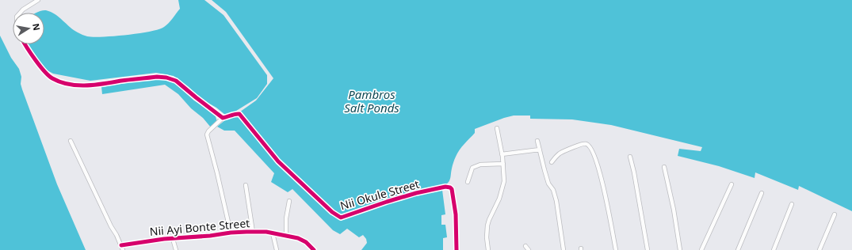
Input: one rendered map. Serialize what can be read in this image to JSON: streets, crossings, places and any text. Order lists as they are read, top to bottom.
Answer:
{
  "streets": {
    "street": ["Nii Okule Street", "Nii Ayi Bonte Street"]
  },
  "water": ["Pambros Salt Ponds"],
  "north": "right"
}
